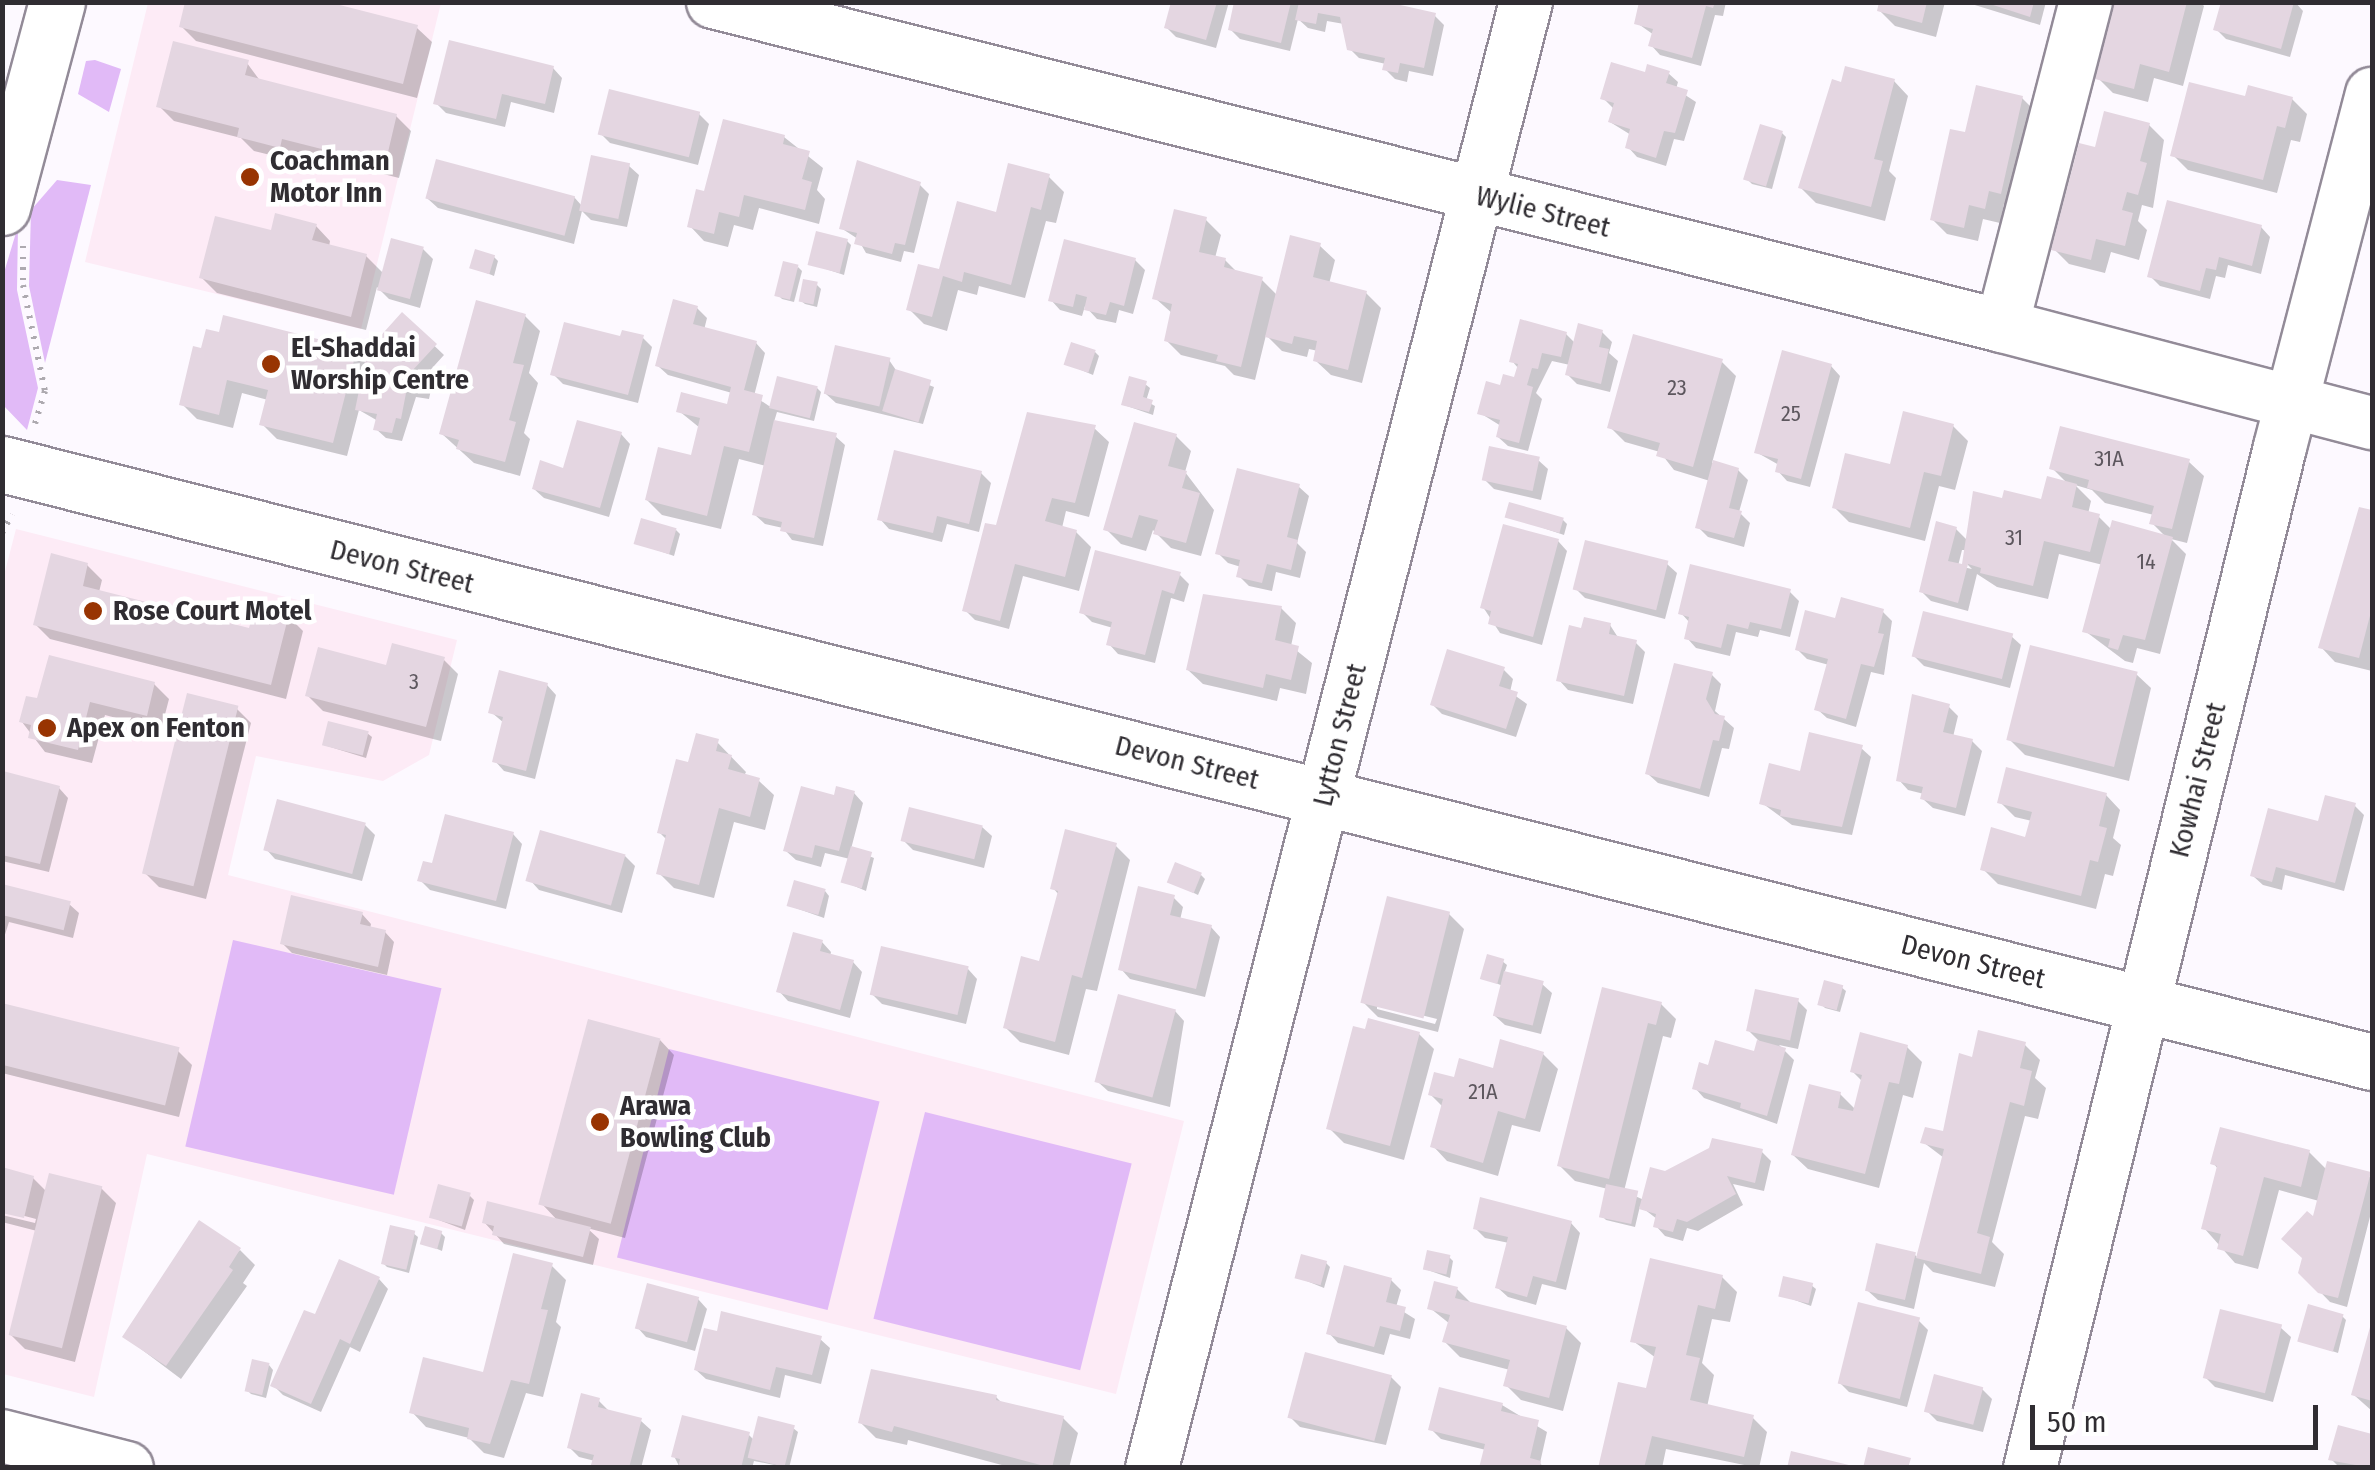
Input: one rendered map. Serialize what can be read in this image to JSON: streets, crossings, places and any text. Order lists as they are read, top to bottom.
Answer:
{
  "streets": {
    "main road": ["Devon Street"],
    "street": ["Wylie Street", "Lytton Street", "Kowhai Street"]
  },
  "crossings": [
    ["Wylie Street", "Lytton Street"],
    ["Wylie Street", "Kowhai Street"],
    ["Devon Street", "Lytton Street"],
    ["Devon Street", "Kowhai Street"]
  ],
  "places": [
    "Coachman Motor Inn",
    "El-Shaddai Worship Centre",
    "Rose Court Motel",
    "Apex on Fenton",
    "Arawa Bowling Club"
  ],
  "house_numbers": [
    "23",
    "25",
    "31A",
    "31",
    "14",
    "3",
    "21A"
  ],
  "scale_bar": "50 m"
}
